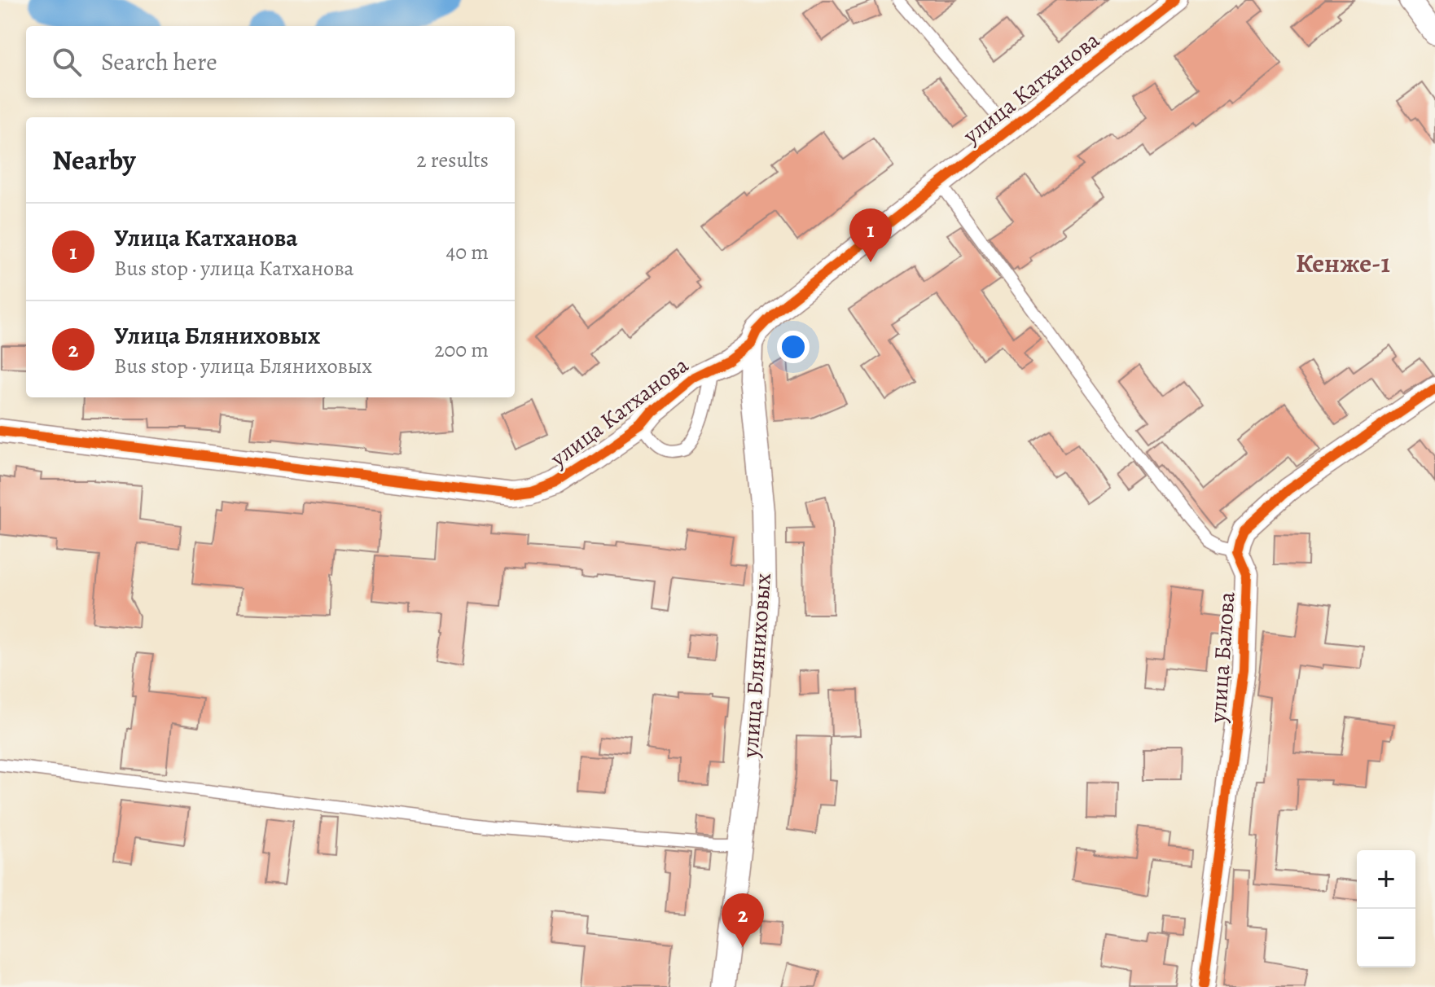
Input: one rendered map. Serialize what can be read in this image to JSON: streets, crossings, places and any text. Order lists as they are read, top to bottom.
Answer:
{
  "streets": {
    "street": ["улица Катханова", "улица Балова", "улица Бляниховых"]
  },
  "crossings": [
    ["улица Катханова", "улица Бляниховых"]
  ],
  "districts": ["Кенже-1"],
  "page": {
    "search": "Search here",
    "heading": ["Nearby", "2 results"],
    "list": [
      {
        "mark": "1",
        "name": "Улица Катханова",
        "note": "Bus stop · улица Катханова",
        "value": "40 m"
      },
      {
        "mark": "2",
        "name": "Улица Бляниховых",
        "note": "Bus stop · улица Бляниховых",
        "value": "200 m"
      }
    ],
    "pins": ["1", "2"],
    "map_buttons": ["+", "−"]
  }
}
